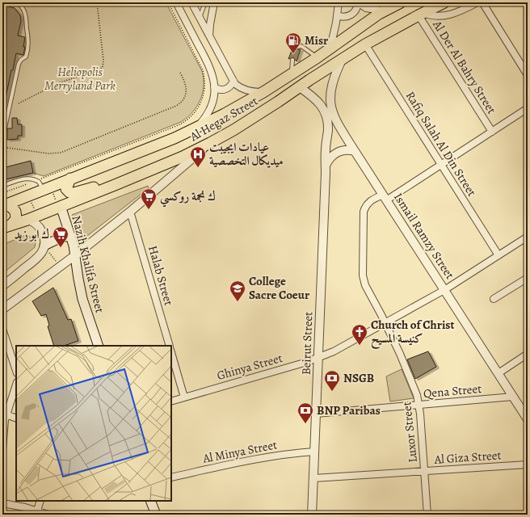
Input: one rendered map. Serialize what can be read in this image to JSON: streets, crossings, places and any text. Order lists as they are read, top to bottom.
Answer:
{
  "streets": {
    "main road": ["Al Hegaz Street", "Nazih Khalifa Street"],
    "street": [
      "Al Der Al Bahry Street",
      "Rafiq Salah Al Din Street",
      "Ismail Ramzy Street",
      "Halab Street",
      "Beirut Street",
      "Ghinya Street",
      "Qena Street",
      "Luxor Street",
      "Al Minya Street",
      "Al Giza Street"
    ]
  },
  "crossings": [
    ["Al Der Al Bahry Street", "Al Hegaz Street"],
    ["Al Der Al Bahry Street", "Luxor Street"],
    ["Al Hegaz Street", "Rafiq Salah Al Din Street"],
    ["Al Hegaz Street", "Ismail Ramzy Street"],
    ["Al Hegaz Street", "Nazih Khalifa Street"],
    ["Al Hegaz Street", "Beirut Street"],
    ["Rafiq Salah Al Din Street", "Ghinya Street"],
    ["Rafiq Salah Al Din Street", "Luxor Street"],
    ["Ismail Ramzy Street", "Ghinya Street"],
    ["Ismail Ramzy Street", "Qena Street"],
    ["Ismail Ramzy Street", "Luxor Street"],
    ["Beirut Street", "Ghinya Street"],
    ["Beirut Street", "Qena Street"],
    ["Beirut Street", "Al Minya Street"],
    ["Beirut Street", "Al Giza Street"],
    ["Ghinya Street", "Luxor Street"],
    ["Qena Street", "Luxor Street"],
    ["Luxor Street", "Al Giza Street"]
  ],
  "parks": ["Heliopolis Merryland Park"],
  "places": {
    "fuel station": ["Misr"],
    "hospital": ["عيادات ايجيبت ميديكال التخصصية"],
    "supermarket": ["ك نجمة روكسي", "ك ابو زيد"],
    "school or university": ["College Sacre Coeur"],
    "church": ["Church of Christ كنيسة المسيح"],
    "bank": ["NSGB", "BNP Paribas"]
  }
}
